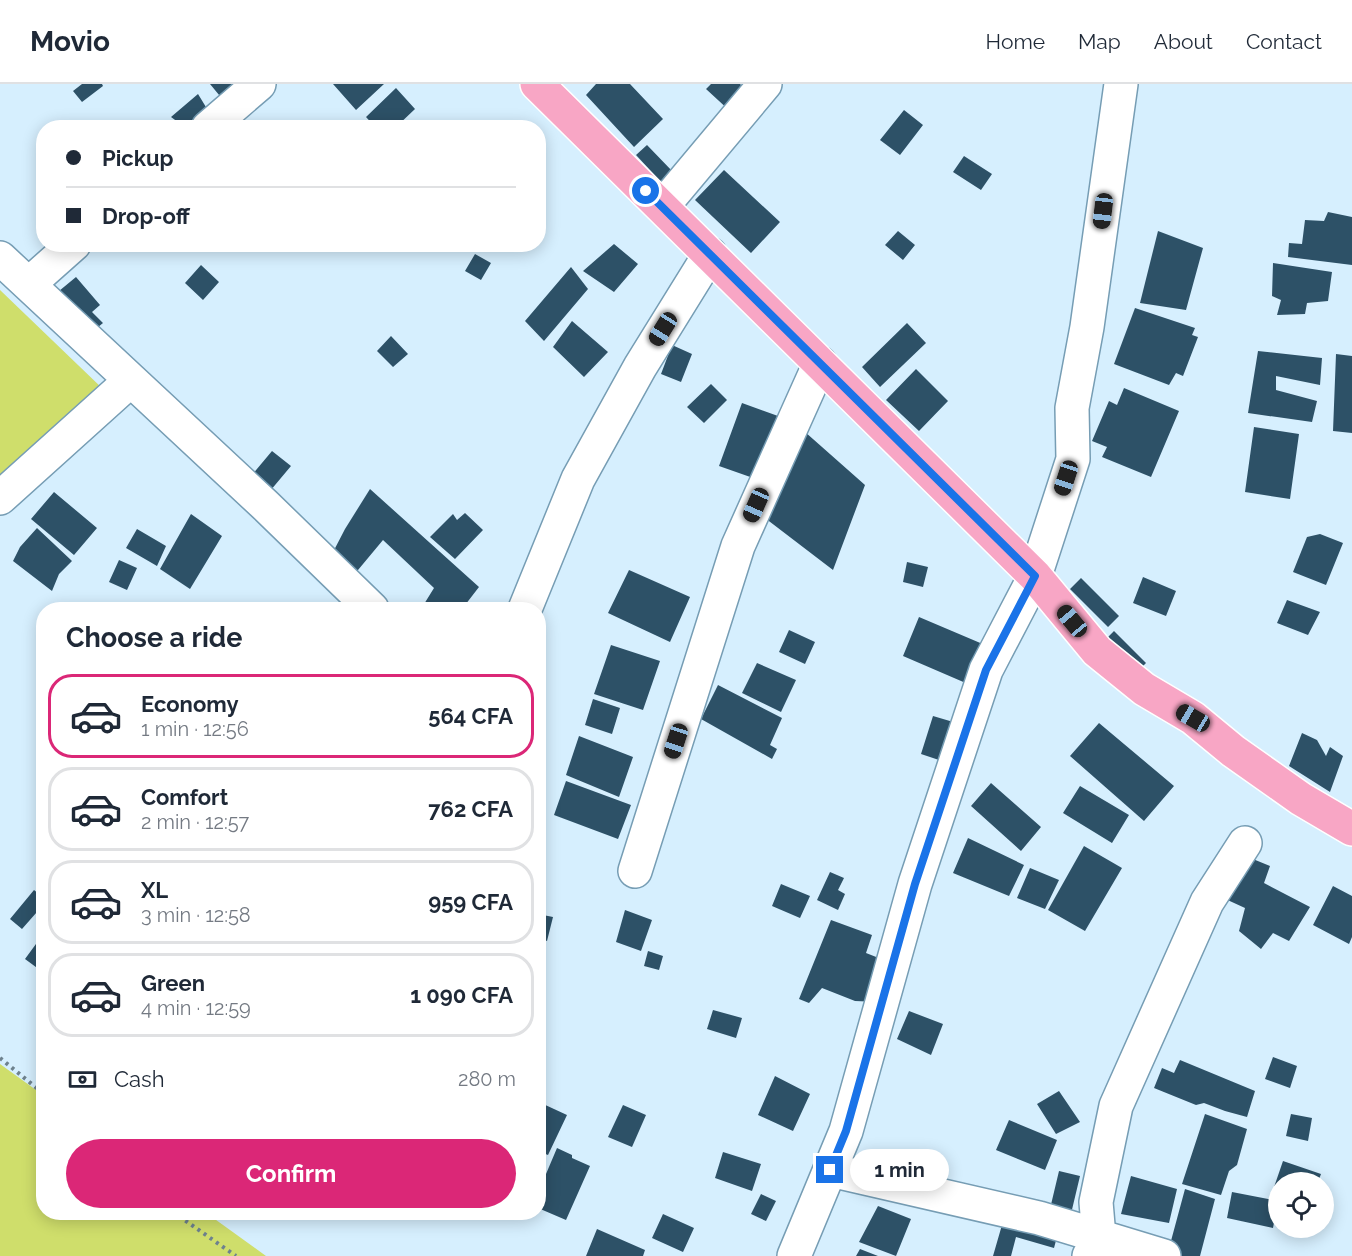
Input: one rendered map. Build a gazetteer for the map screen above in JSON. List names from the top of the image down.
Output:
{
  "page": {
    "header": "Movio",
    "nav": [
      "Home",
      "Map",
      "About",
      "Contact"
    ],
    "banner": ["Pickup", "Drop-off"],
    "heading": "Choose a ride",
    "list": [
      {
        "name": "Economy",
        "note": "1 min · 12:56",
        "value": "564 CFA"
      },
      {
        "name": "Comfort",
        "note": "2 min · 12:57",
        "value": "762 CFA"
      },
      {
        "name": "XL",
        "note": "3 min · 12:58",
        "value": "959 CFA"
      },
      {
        "name": "Green",
        "note": "4 min · 12:59",
        "value": "1 090 CFA"
      }
    ],
    "pay": ["Cash", "280 m"],
    "buttons": "Confirm",
    "bubble": "1 min"
  }
}
